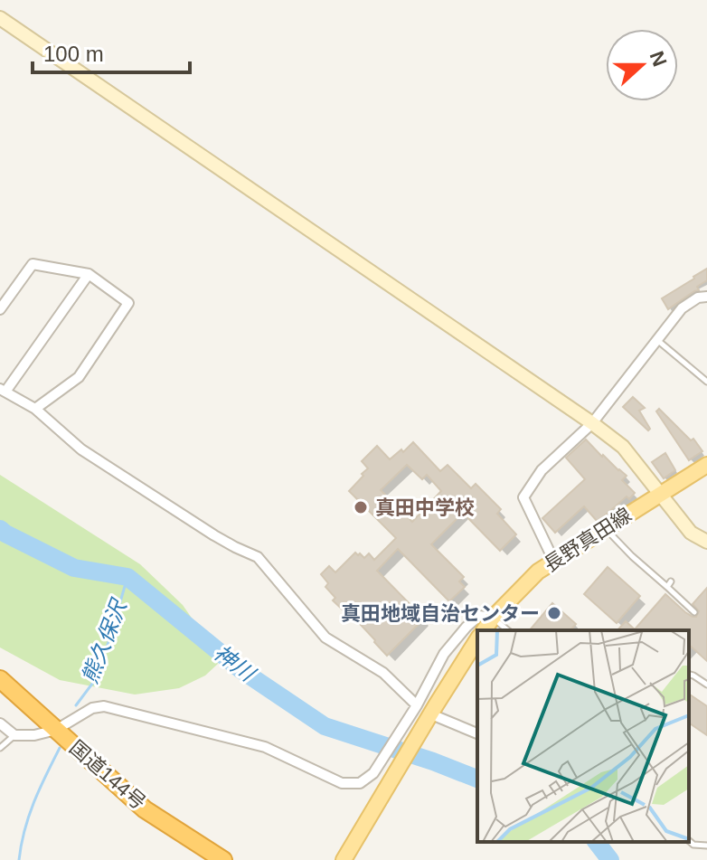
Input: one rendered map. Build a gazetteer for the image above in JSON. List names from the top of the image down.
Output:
{
  "streets": {
    "highway": ["国道144号"],
    "main road": ["長野真田線"]
  },
  "water": ["熊久保沢", "神川"],
  "places": ["真田中学校", "真田地域自治センター"],
  "scale_bar": "100 m",
  "north": "right"
}
